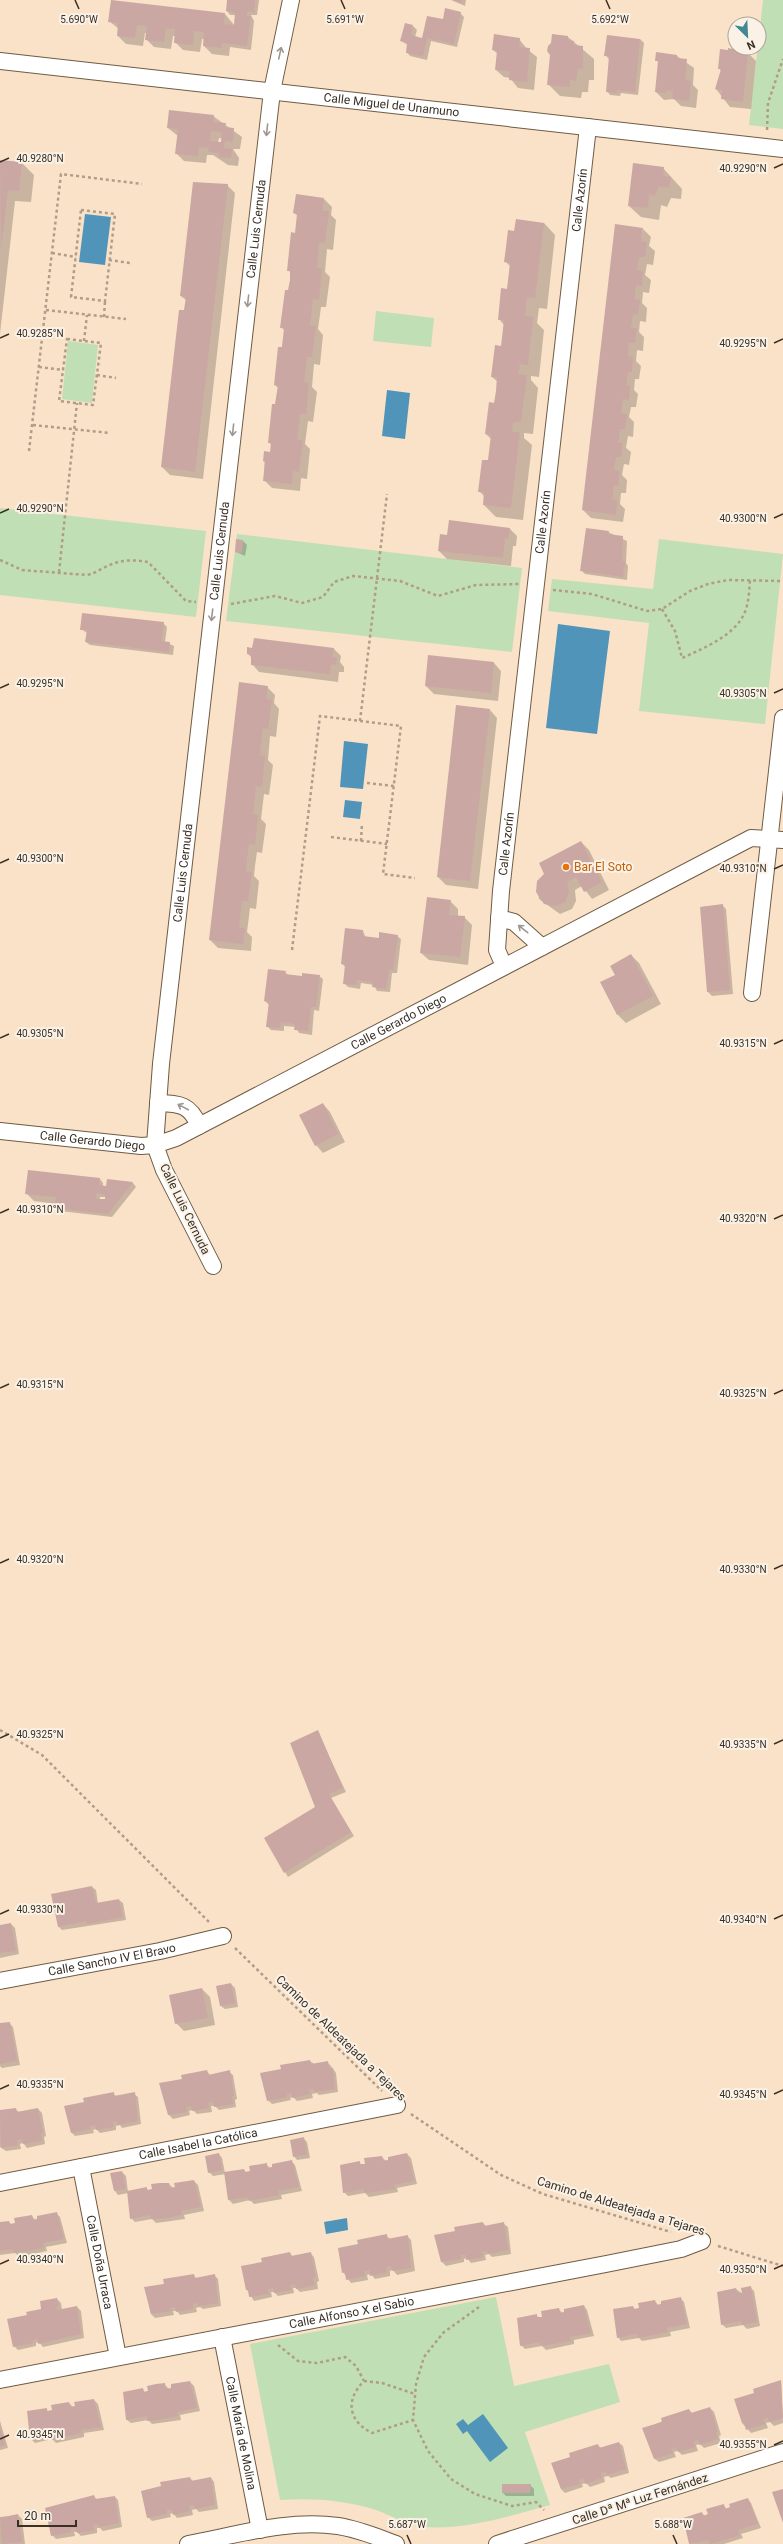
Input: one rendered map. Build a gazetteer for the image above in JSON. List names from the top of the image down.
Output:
{
  "streets": {
    "street": [
      "Calle Miguel de Unamuno",
      "Calle Azorín",
      "Calle Luis Cernuda",
      "Calle Gerardo Diego",
      "Calle Sancho IV El Bravo",
      "Calle Isabel la Católica",
      "Calle Doña Urraca",
      "Calle Alfonso X el Sabio",
      "Calle María de Molina",
      "Calle Dª Mª Luz Fernández"
    ],
    "path": ["Camino de Aldeatejada a Tejares"]
  },
  "crossings": [
    ["Calle Miguel de Unamuno", "Calle Azorín"],
    ["Calle Miguel de Unamuno", "Calle Luis Cernuda"],
    ["Calle Azorín", "Calle Gerardo Diego"],
    ["Calle Luis Cernuda", "Calle Gerardo Diego"],
    ["Calle Sancho IV El Bravo", "Camino de Aldeatejada a Tejares"],
    ["Camino de Aldeatejada a Tejares", "Calle Isabel la Católica"],
    ["Camino de Aldeatejada a Tejares", "Calle Alfonso X el Sabio"],
    ["Calle Isabel la Católica", "Calle Doña Urraca"],
    ["Calle Doña Urraca", "Calle Alfonso X el Sabio"],
    ["Calle Alfonso X el Sabio", "Calle María de Molina"]
  ],
  "one_way": ["Calle Luis Cernuda"],
  "places": ["Bar El Soto"],
  "scale_bar": "20 m",
  "north": "bottom right",
  "coordinates": [
    "5.690°W",
    "5.691°W",
    "5.692°W",
    "40.9280°N",
    "40.9290°N",
    "40.9285°N",
    "40.9295°N",
    "40.9300°N",
    "40.9305°N",
    "40.9310°N",
    "40.9315°N",
    "40.9320°N",
    "40.9325°N",
    "40.9330°N",
    "40.9335°N",
    "40.9340°N",
    "40.9345°N",
    "40.9350°N",
    "40.9355°N",
    "5.687°W",
    "5.688°W"
  ]
}
